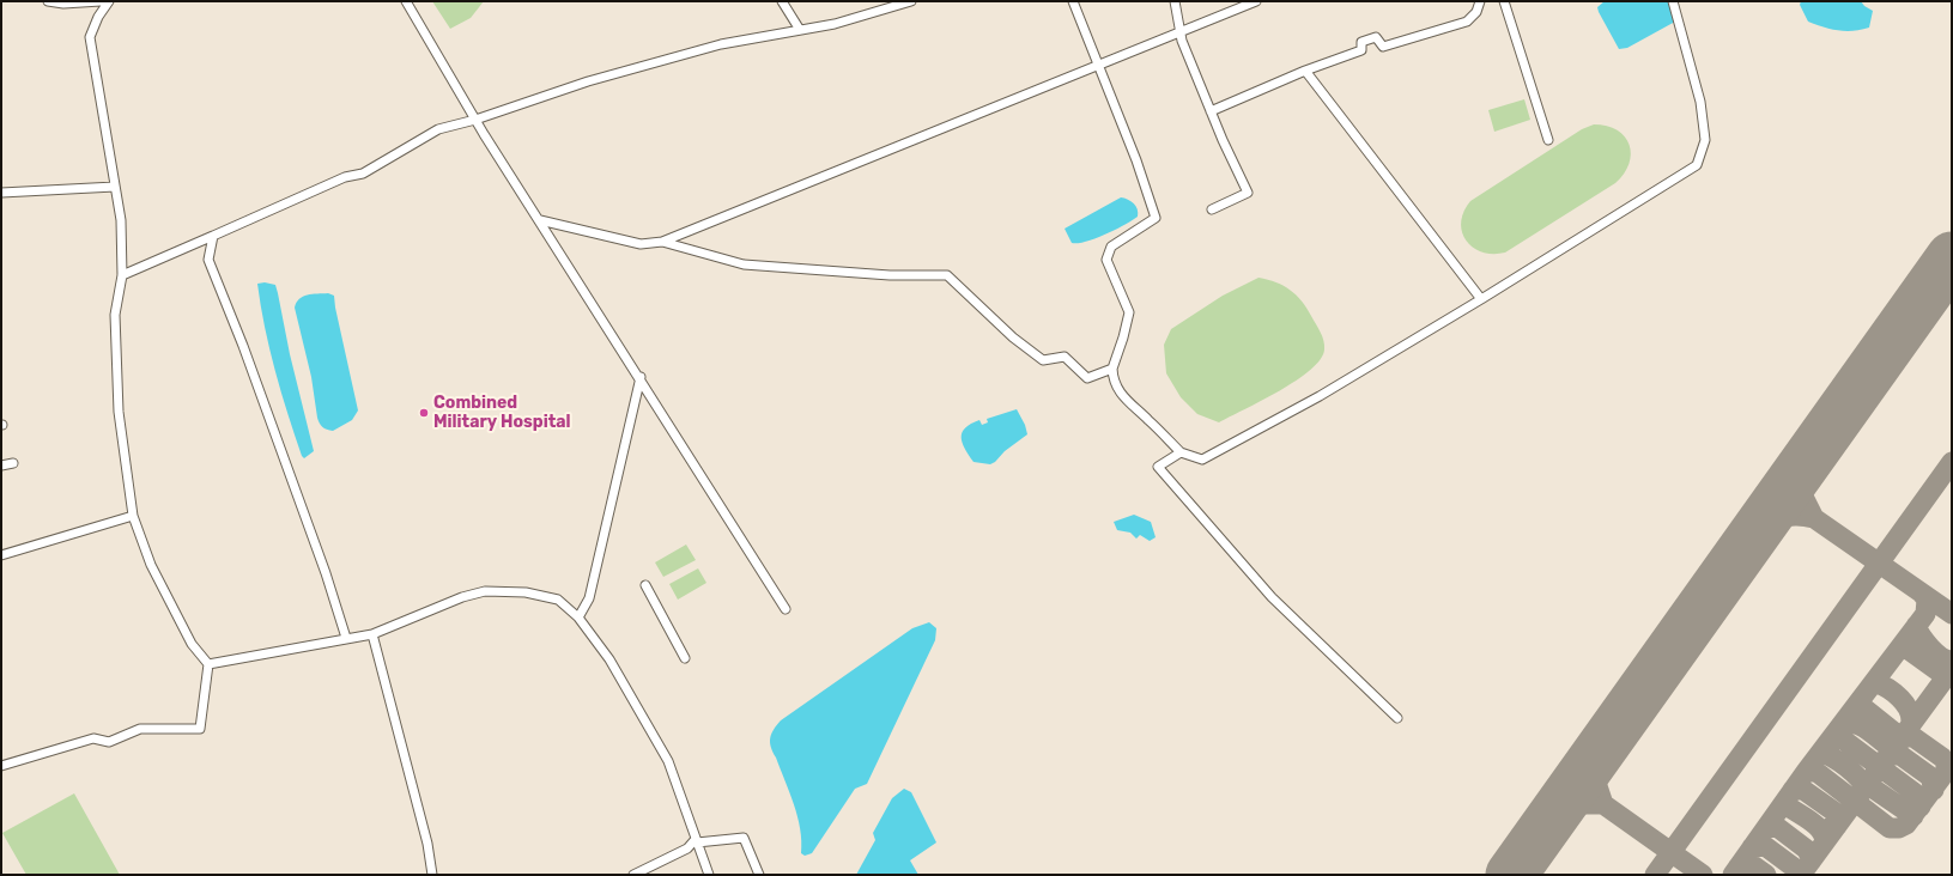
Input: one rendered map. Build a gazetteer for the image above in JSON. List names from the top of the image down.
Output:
{
  "places": ["Combined Military Hospital"]
}
